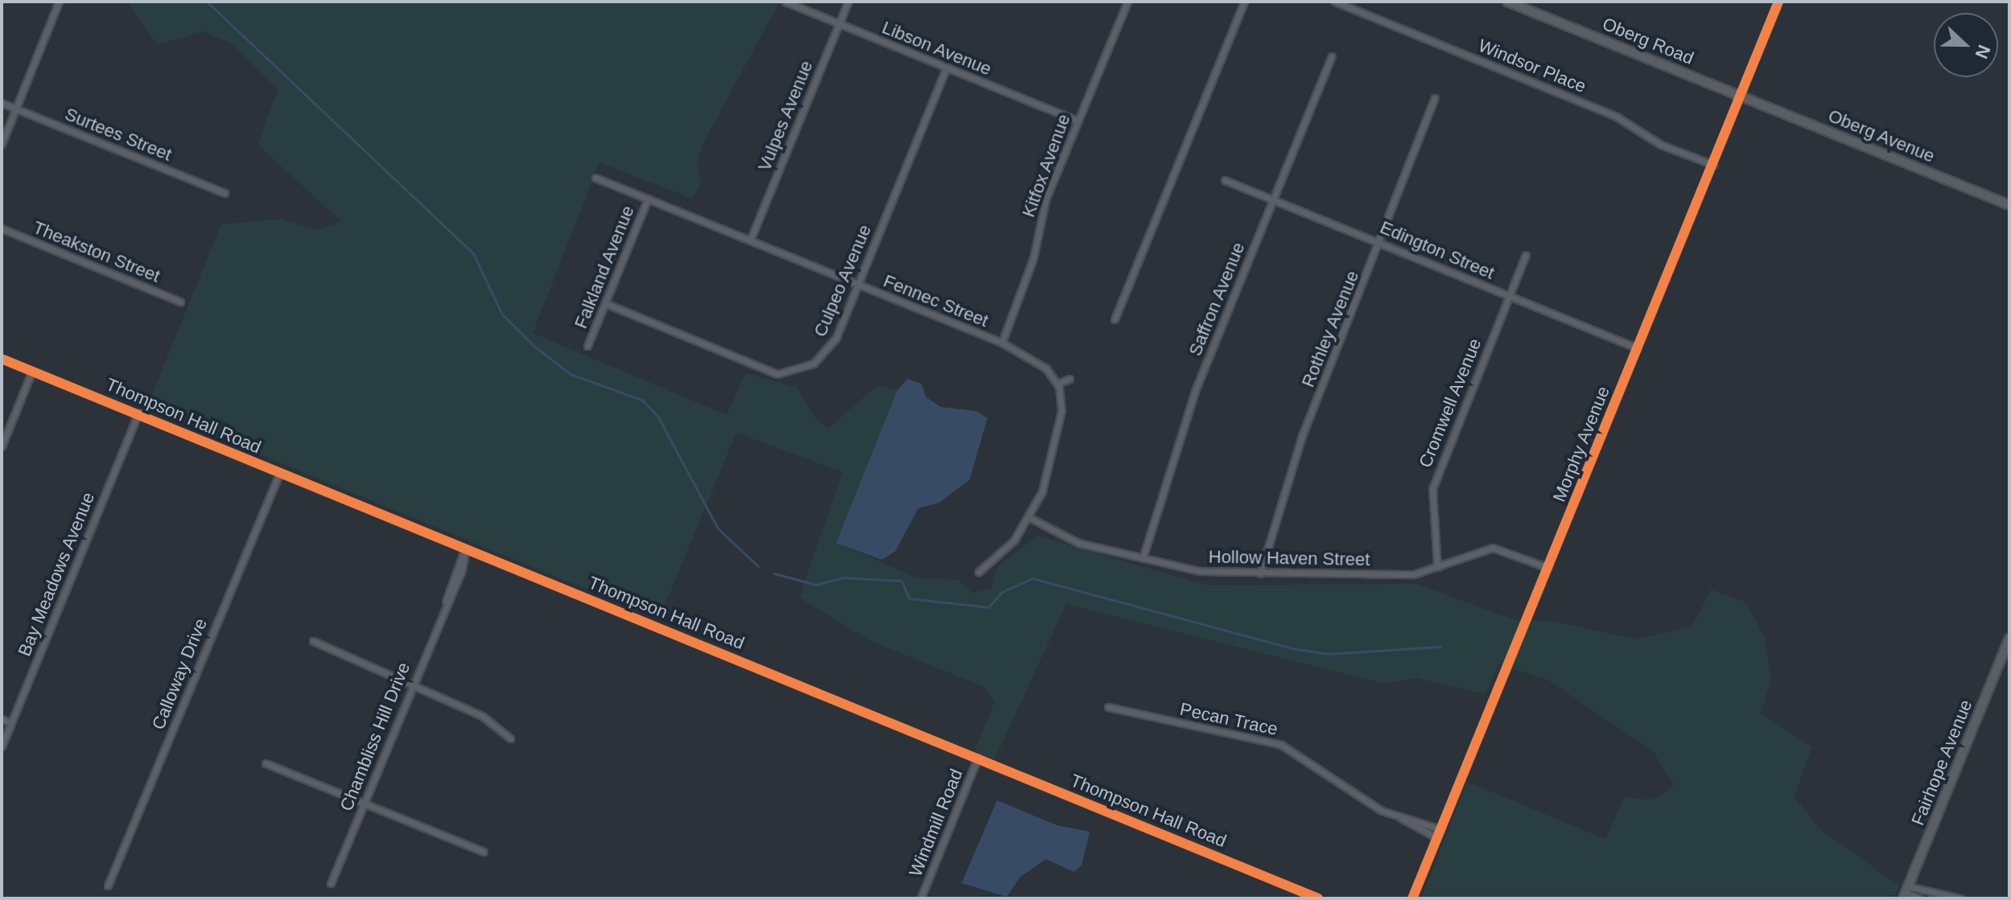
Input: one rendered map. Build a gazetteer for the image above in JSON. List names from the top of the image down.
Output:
{
  "streets": {
    "street": [
      "Oberg Road",
      "Libson Avenue",
      "Windsor Place",
      "Vulpes Avenue",
      "Surtees Street",
      "Oberg Avenue",
      "Kitfox Avenue",
      "Edington Street",
      "Theakston Street",
      "Falkland Avenue",
      "Culpeo Avenue",
      "Saffron Avenue",
      "Fennec Street",
      "Rothley Avenue",
      "Cromwell Avenue",
      "Thompson Hall Road",
      "Morphy Avenue",
      "Hollow Haven Street",
      "Bay Meadows Avenue",
      "Calloway Drive",
      "Pecan Trace",
      "Chambliss Hill Drive",
      "Fairhope Avenue",
      "Windmill Road"
    ]
  },
  "crossings": [
    ["Oberg Road", "Oberg Avenue"],
    ["Oberg Road", "Morphy Avenue"],
    ["Libson Avenue", "Vulpes Avenue"],
    ["Libson Avenue", "Kitfox Avenue"],
    ["Libson Avenue", "Culpeo Avenue"],
    ["Windsor Place", "Morphy Avenue"],
    ["Vulpes Avenue", "Fennec Street"],
    ["Oberg Avenue", "Morphy Avenue"],
    ["Kitfox Avenue", "Fennec Street"],
    ["Edington Street", "Saffron Avenue"],
    ["Edington Street", "Rothley Avenue"],
    ["Edington Street", "Cromwell Avenue"],
    ["Edington Street", "Morphy Avenue"],
    ["Falkland Avenue", "Culpeo Avenue"],
    ["Falkland Avenue", "Fennec Street"],
    ["Culpeo Avenue", "Fennec Street"],
    ["Saffron Avenue", "Hollow Haven Street"],
    ["Rothley Avenue", "Hollow Haven Street"],
    ["Cromwell Avenue", "Hollow Haven Street"],
    ["Thompson Hall Road", "Bay Meadows Avenue"],
    ["Thompson Hall Road", "Calloway Drive"],
    ["Thompson Hall Road", "Chambliss Hill Drive"],
    ["Thompson Hall Road", "Windmill Road"],
    ["Morphy Avenue", "Hollow Haven Street"],
    ["Morphy Avenue", "Pecan Trace"]
  ],
  "north": "right"
}
